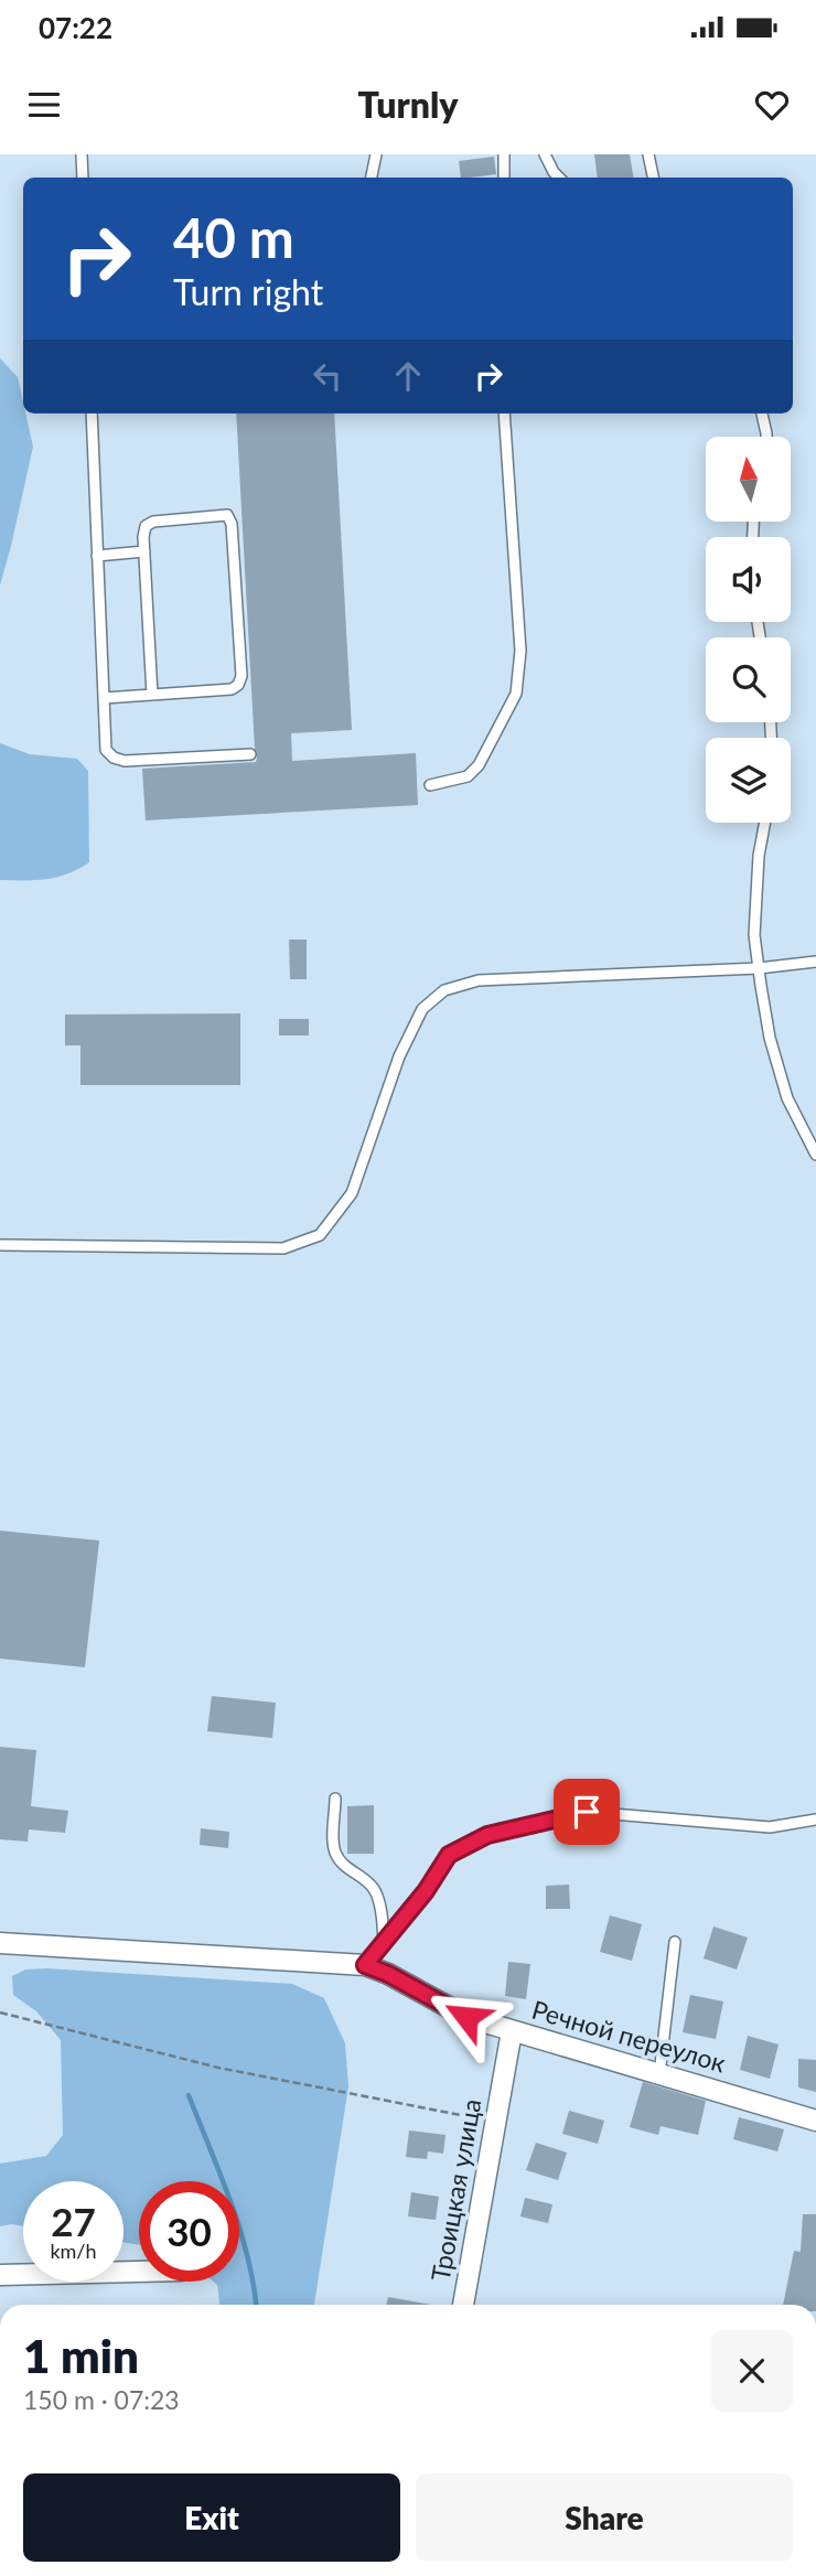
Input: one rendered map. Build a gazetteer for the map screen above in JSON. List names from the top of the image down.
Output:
{
  "streets": {
    "street": ["Речной переулок", "Троицкая улица"]
  },
  "crossings": [
    ["Речной переулок", "Троицкая улица"]
  ],
  "north": "top",
  "page": {
    "status": "07:22",
    "header": "Turnly",
    "turn": ["40 m", "Turn right"],
    "speed": "27 km/h",
    "limit": "30",
    "heading": ["1 min", "150 m · 07:23"],
    "buttons": ["Exit", "Share"]
  }
}
